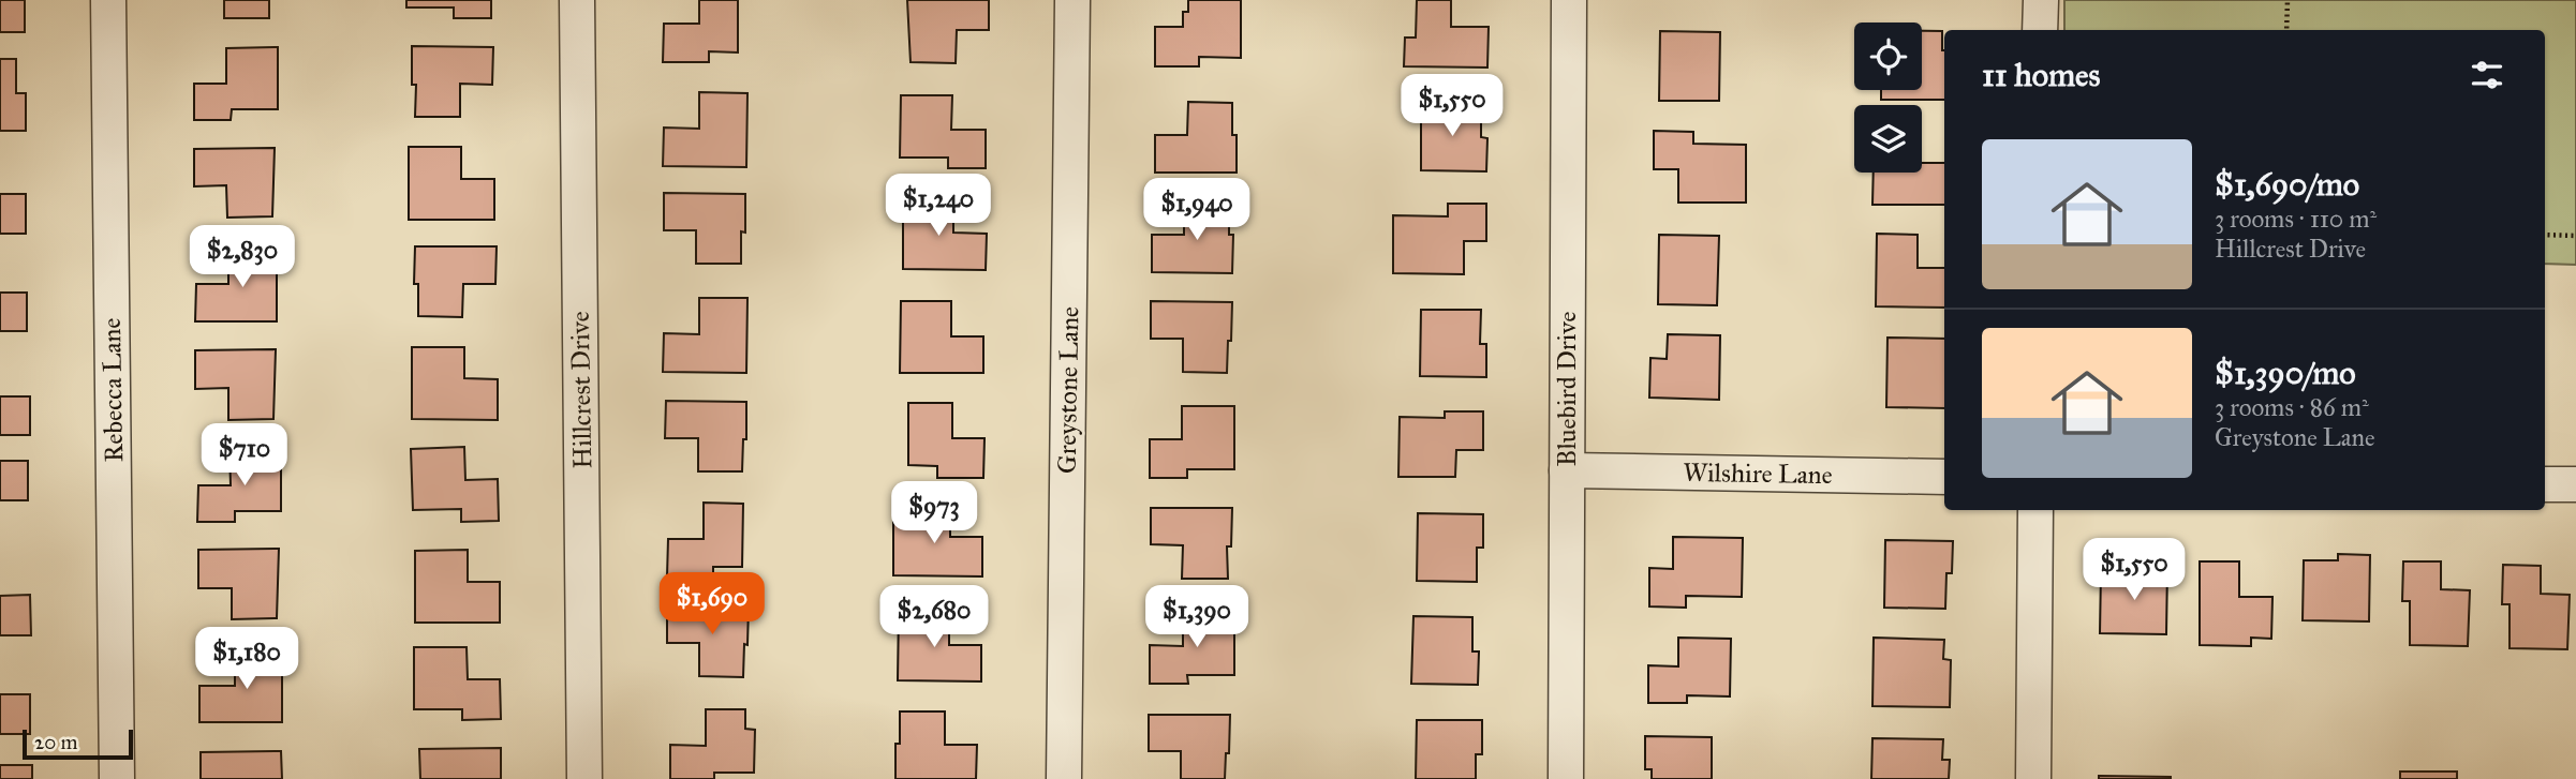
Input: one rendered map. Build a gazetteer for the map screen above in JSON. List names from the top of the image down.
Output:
{
  "streets": {
    "street": [
      "Bluebird Drive",
      "Rebecca Lane",
      "Hillcrest Drive",
      "Greystone Lane",
      "Wilshire Lane"
    ]
  },
  "crossings": [
    ["Bluebird Drive", "Wilshire Lane"]
  ],
  "scale_bar": "20 m",
  "page": {
    "heading": "11 homes",
    "price": [
      "$1,550",
      "$1,240",
      "$1,940",
      "$2,830",
      "$710",
      "$973",
      "$1,550",
      "$1,690",
      "$2,680",
      "$1,390",
      "$1,180"
    ],
    "list": [
      {
        "name": "$1,690/mo",
        "note": "3 rooms · 110 m² · Hillcrest Drive"
      },
      {
        "name": "$1,390/mo",
        "note": "3 rooms · 86 m² · Greystone Lane"
      }
    ],
    "scale": "20 m"
  }
}
